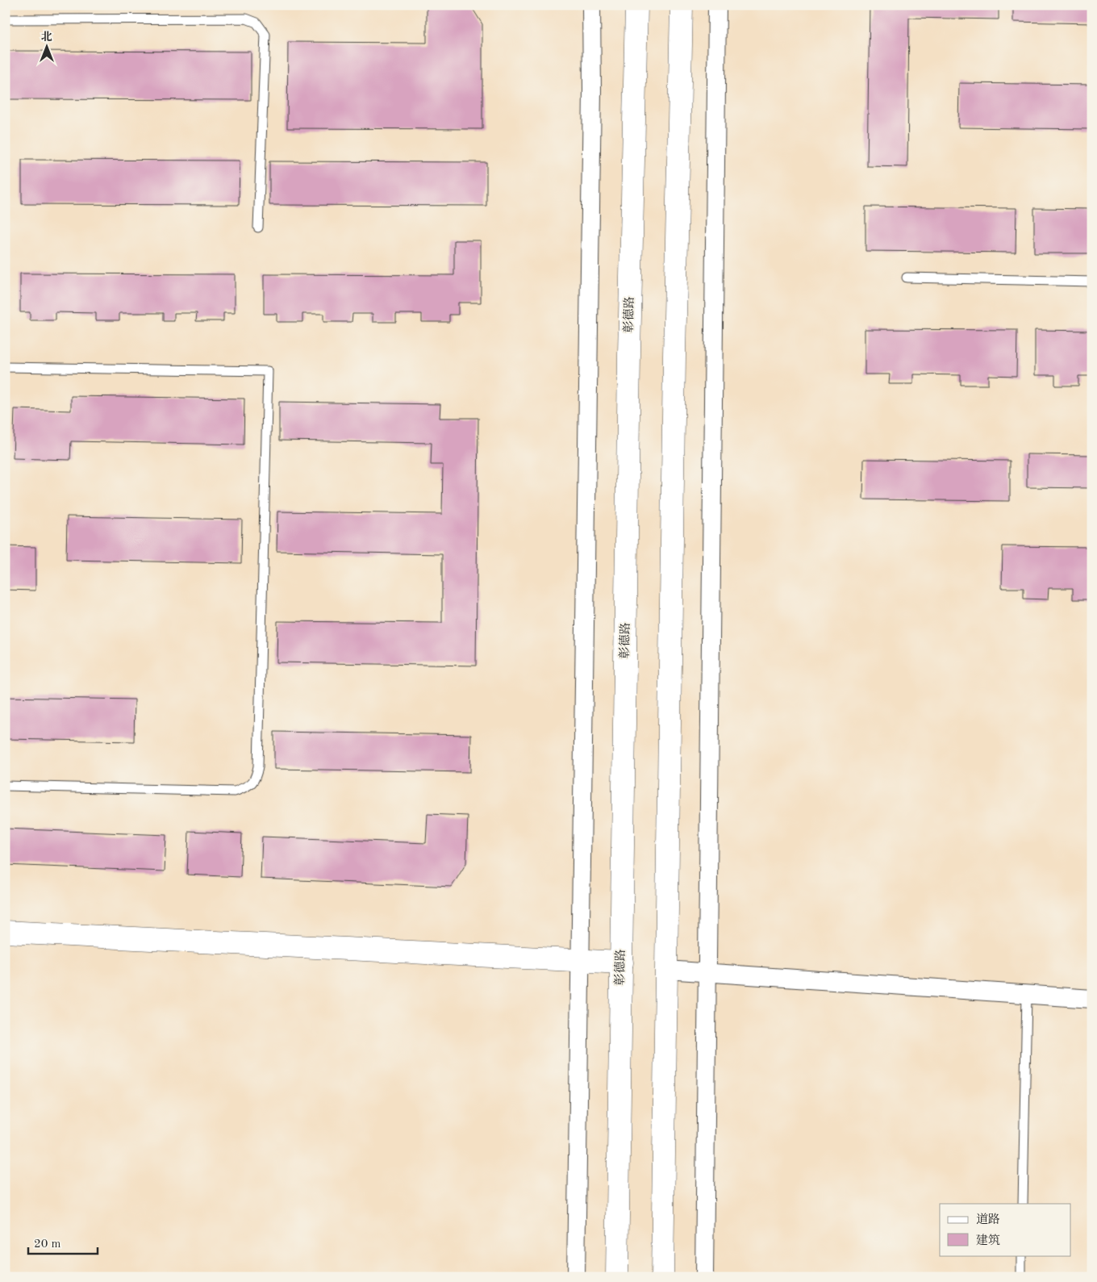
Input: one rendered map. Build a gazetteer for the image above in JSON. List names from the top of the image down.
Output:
{
  "streets": {
    "main road": ["彰德路"]
  },
  "legend": ["道路", "建筑"],
  "scale_bar": "20 m",
  "north": "top"
}
